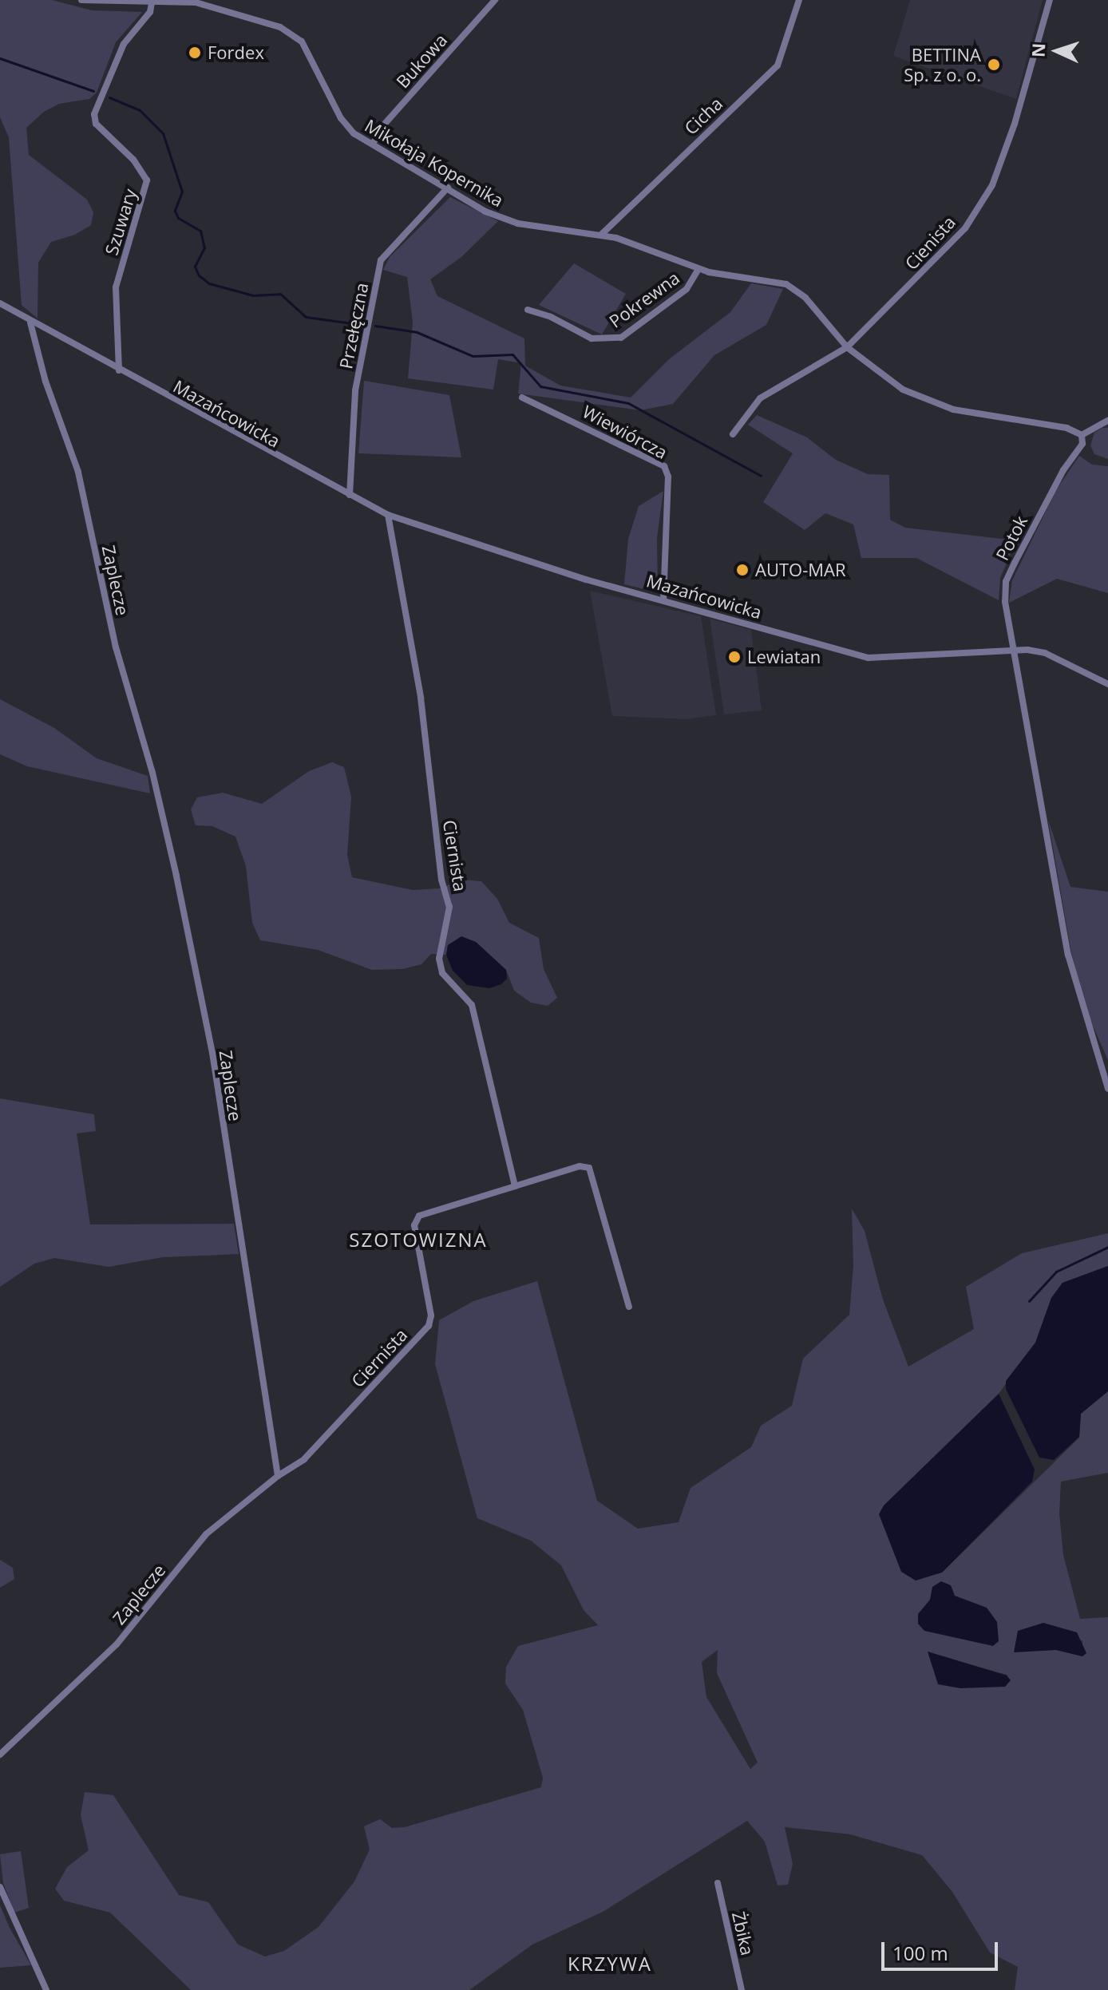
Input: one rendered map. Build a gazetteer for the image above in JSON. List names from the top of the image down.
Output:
{
  "streets": {
    "street": [
      "Bukowa",
      "Cicha",
      "Mikołaja Kopernika",
      "Szuwary",
      "Cienista",
      "Pokrewna",
      "Przełęczna",
      "Mazańcowicka",
      "Wiewiórcza",
      "Potok",
      "Zaplecze",
      "Ciernista",
      "Żbika"
    ]
  },
  "crossings": [
    ["Bukowa", "Mikołaja Kopernika"],
    ["Cicha", "Mikołaja Kopernika"],
    ["Mikołaja Kopernika", "Szuwary"],
    ["Mikołaja Kopernika", "Cienista"],
    ["Mikołaja Kopernika", "Pokrewna"],
    ["Mikołaja Kopernika", "Przełęczna"],
    ["Mikołaja Kopernika", "Potok"],
    ["Szuwary", "Mazańcowicka"],
    ["Przełęczna", "Mazańcowicka"],
    ["Mazańcowicka", "Wiewiórcza"],
    ["Mazańcowicka", "Potok"],
    ["Mazańcowicka", "Zaplecze"],
    ["Mazańcowicka", "Ciernista"],
    ["Zaplecze", "Ciernista"]
  ],
  "districts": ["SZOTOWIZNA", "KRZYWA"],
  "places": [
    "Fordex",
    "BETTINA Sp. z o. o.",
    "AUTO-MAR",
    "Lewiatan"
  ],
  "scale_bar": "100 m",
  "north": "left"
}
